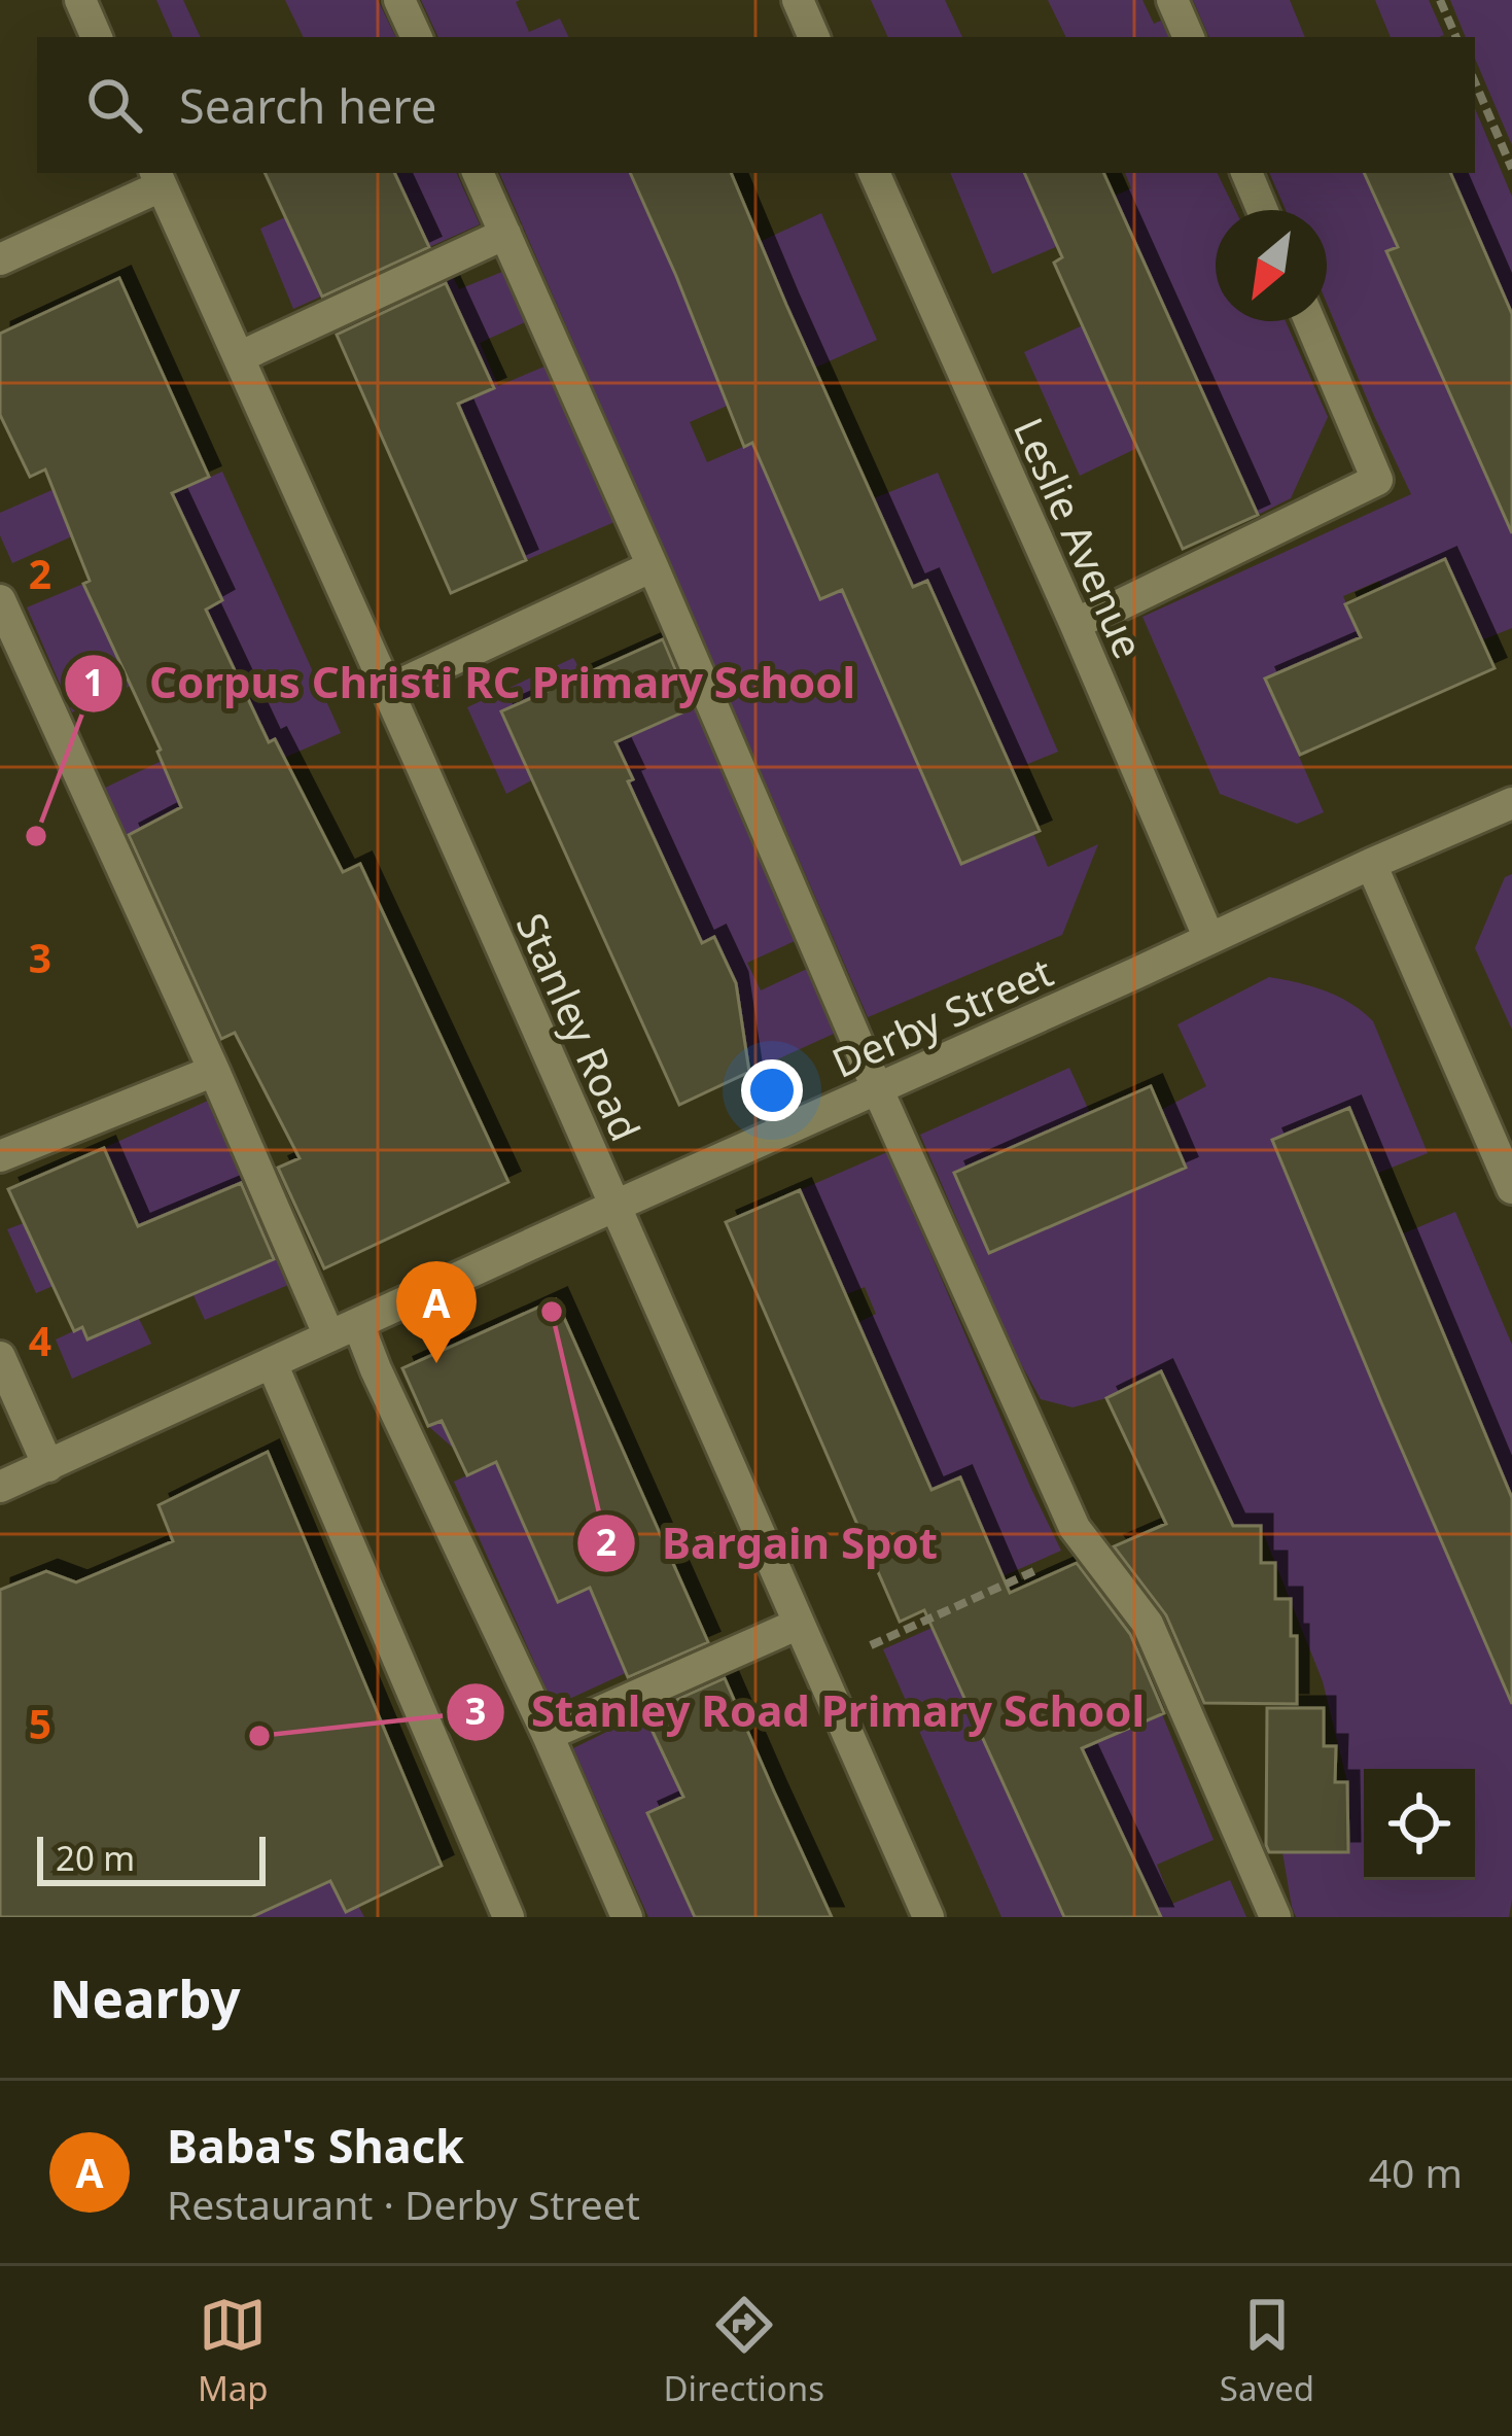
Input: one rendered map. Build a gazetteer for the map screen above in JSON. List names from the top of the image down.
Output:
{
  "streets": {
    "street": ["Leslie Avenue", "Derby Street", "Stanley Road"]
  },
  "crossings": [
    ["Leslie Avenue", "Derby Street"],
    ["Derby Street", "Stanley Road"]
  ],
  "places": ["Corpus Christi RC Primary School", "Bargain Spot", "Stanley Road Primary School"],
  "scale_bar": "20 m",
  "north": "bottom left",
  "page": {
    "search": "Search here",
    "pins": "A",
    "scale": "20 m",
    "heading": "Nearby",
    "list": [
      {
        "mark": "A",
        "name": "Baba's Shack",
        "note": "Restaurant · Derby Street",
        "value": "40 m"
      }
    ],
    "nav": ["Map", "Directions", "Saved"]
  },
  "grid": {
    "rows": [
      "2",
      "3",
      "4",
      "5"
    ]
  }
}
